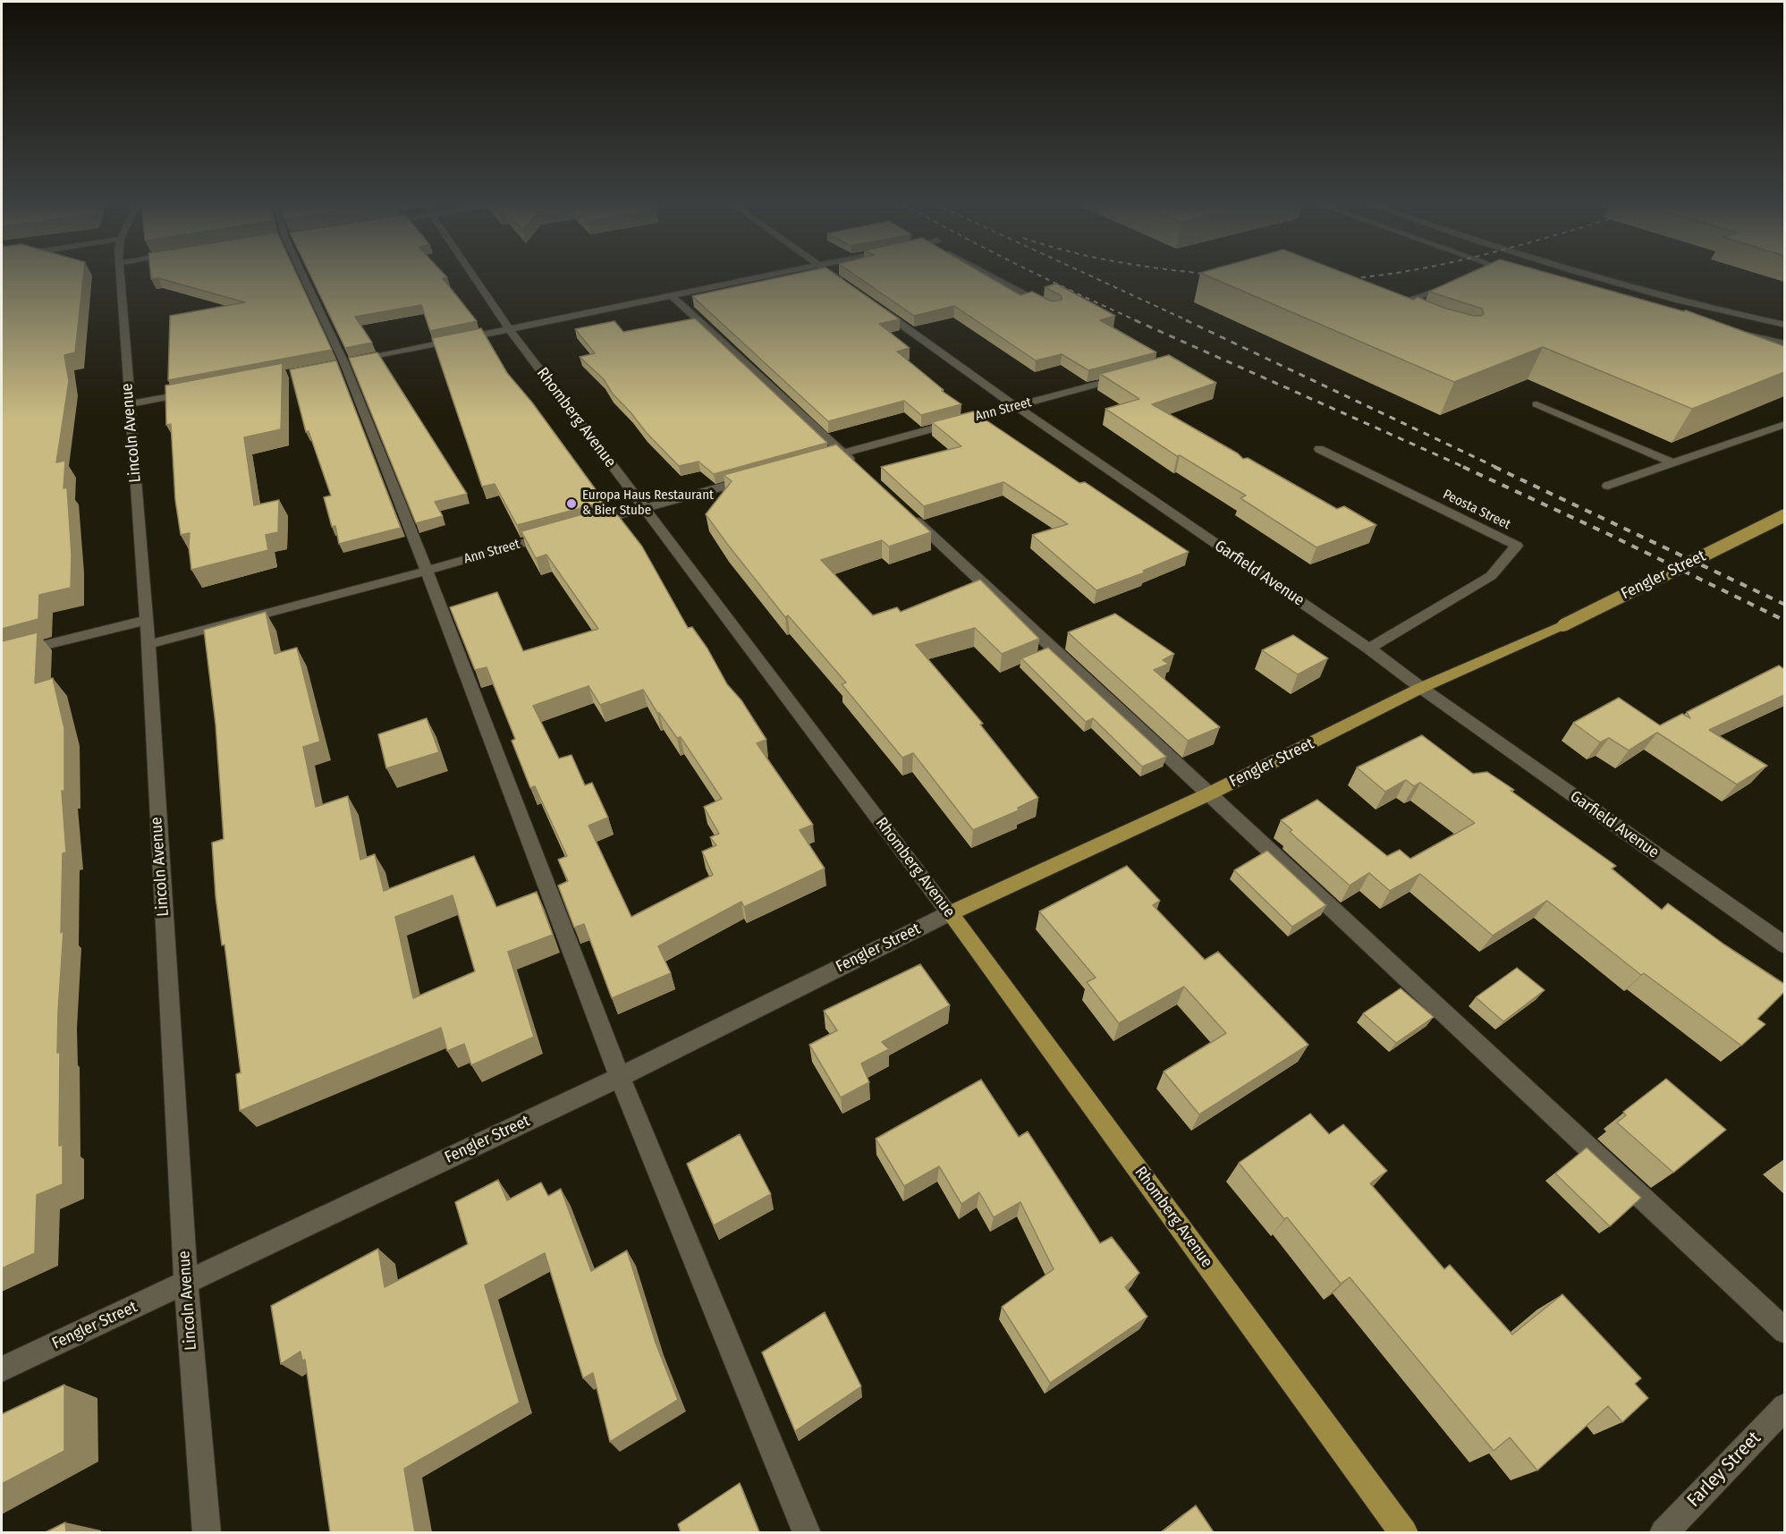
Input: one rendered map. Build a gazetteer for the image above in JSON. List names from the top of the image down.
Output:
{
  "streets": {
    "main road": ["Rhomberg Avenue", "Fengler Street"],
    "street": [
      "Ann Street",
      "Lincoln Avenue",
      "Peosta Street",
      "Garfield Avenue",
      "Farley Street"
    ]
  },
  "crossings": [
    ["Ann Street", "Lincoln Avenue"],
    ["Ann Street", "Garfield Avenue"],
    ["Rhomberg Avenue", "Fengler Street"],
    ["Lincoln Avenue", "Fengler Street"],
    ["Peosta Street", "Garfield Avenue"],
    ["Garfield Avenue", "Fengler Street"]
  ],
  "places": ["Europa Haus Restaurant & Bier Stube"]
}
